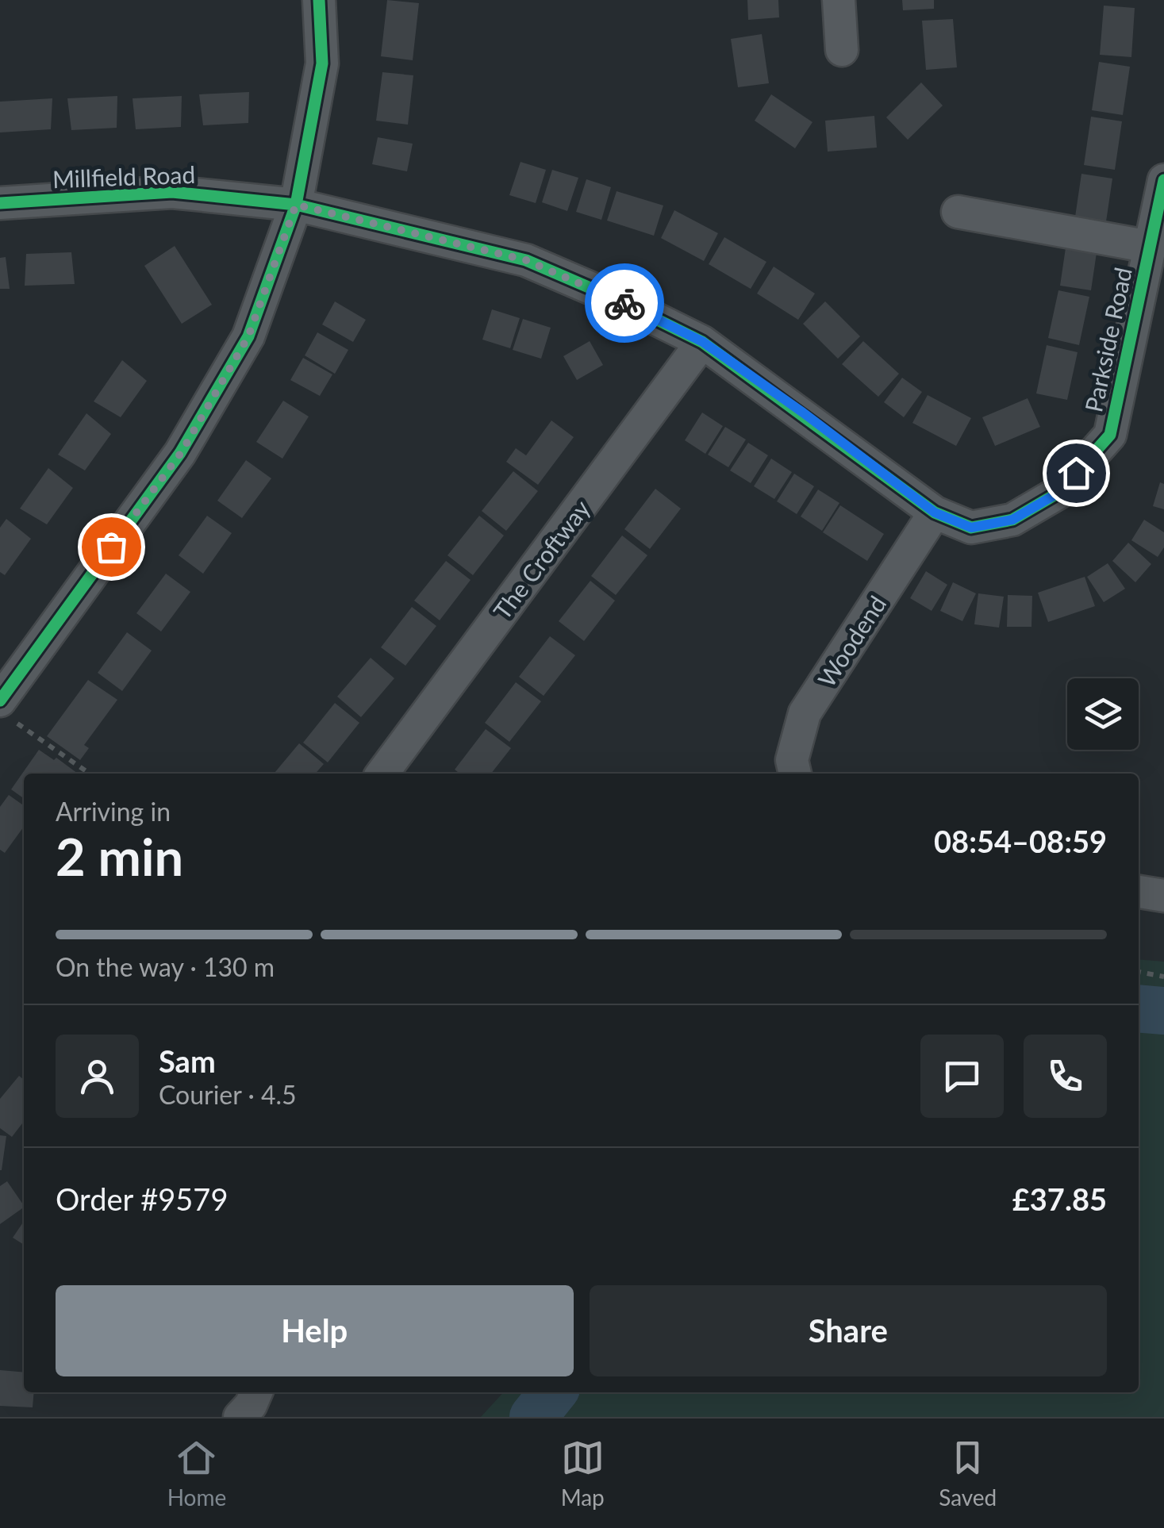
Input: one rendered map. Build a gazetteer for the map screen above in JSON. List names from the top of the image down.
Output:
{
  "streets": {
    "street": [
      "Millfield Road",
      "Parkside Road",
      "The Croftway",
      "Woodend"
    ]
  },
  "crossings": [
    ["Millfield Road", "Parkside Road"],
    ["Parkside Road", "The Croftway"],
    ["Parkside Road", "Woodend"]
  ],
  "page": {
    "heading": ["2 min", "Arriving in", "08:54–08:59"],
    "panel": [
      "Sam",
      "Courier · 4.5",
      "Order #9579",
      "£37.85"
    ],
    "bar": "On the way · 130 m",
    "buttons": ["Help", "Share"],
    "tabs": ["Home", "Map", "Saved"]
  }
}
